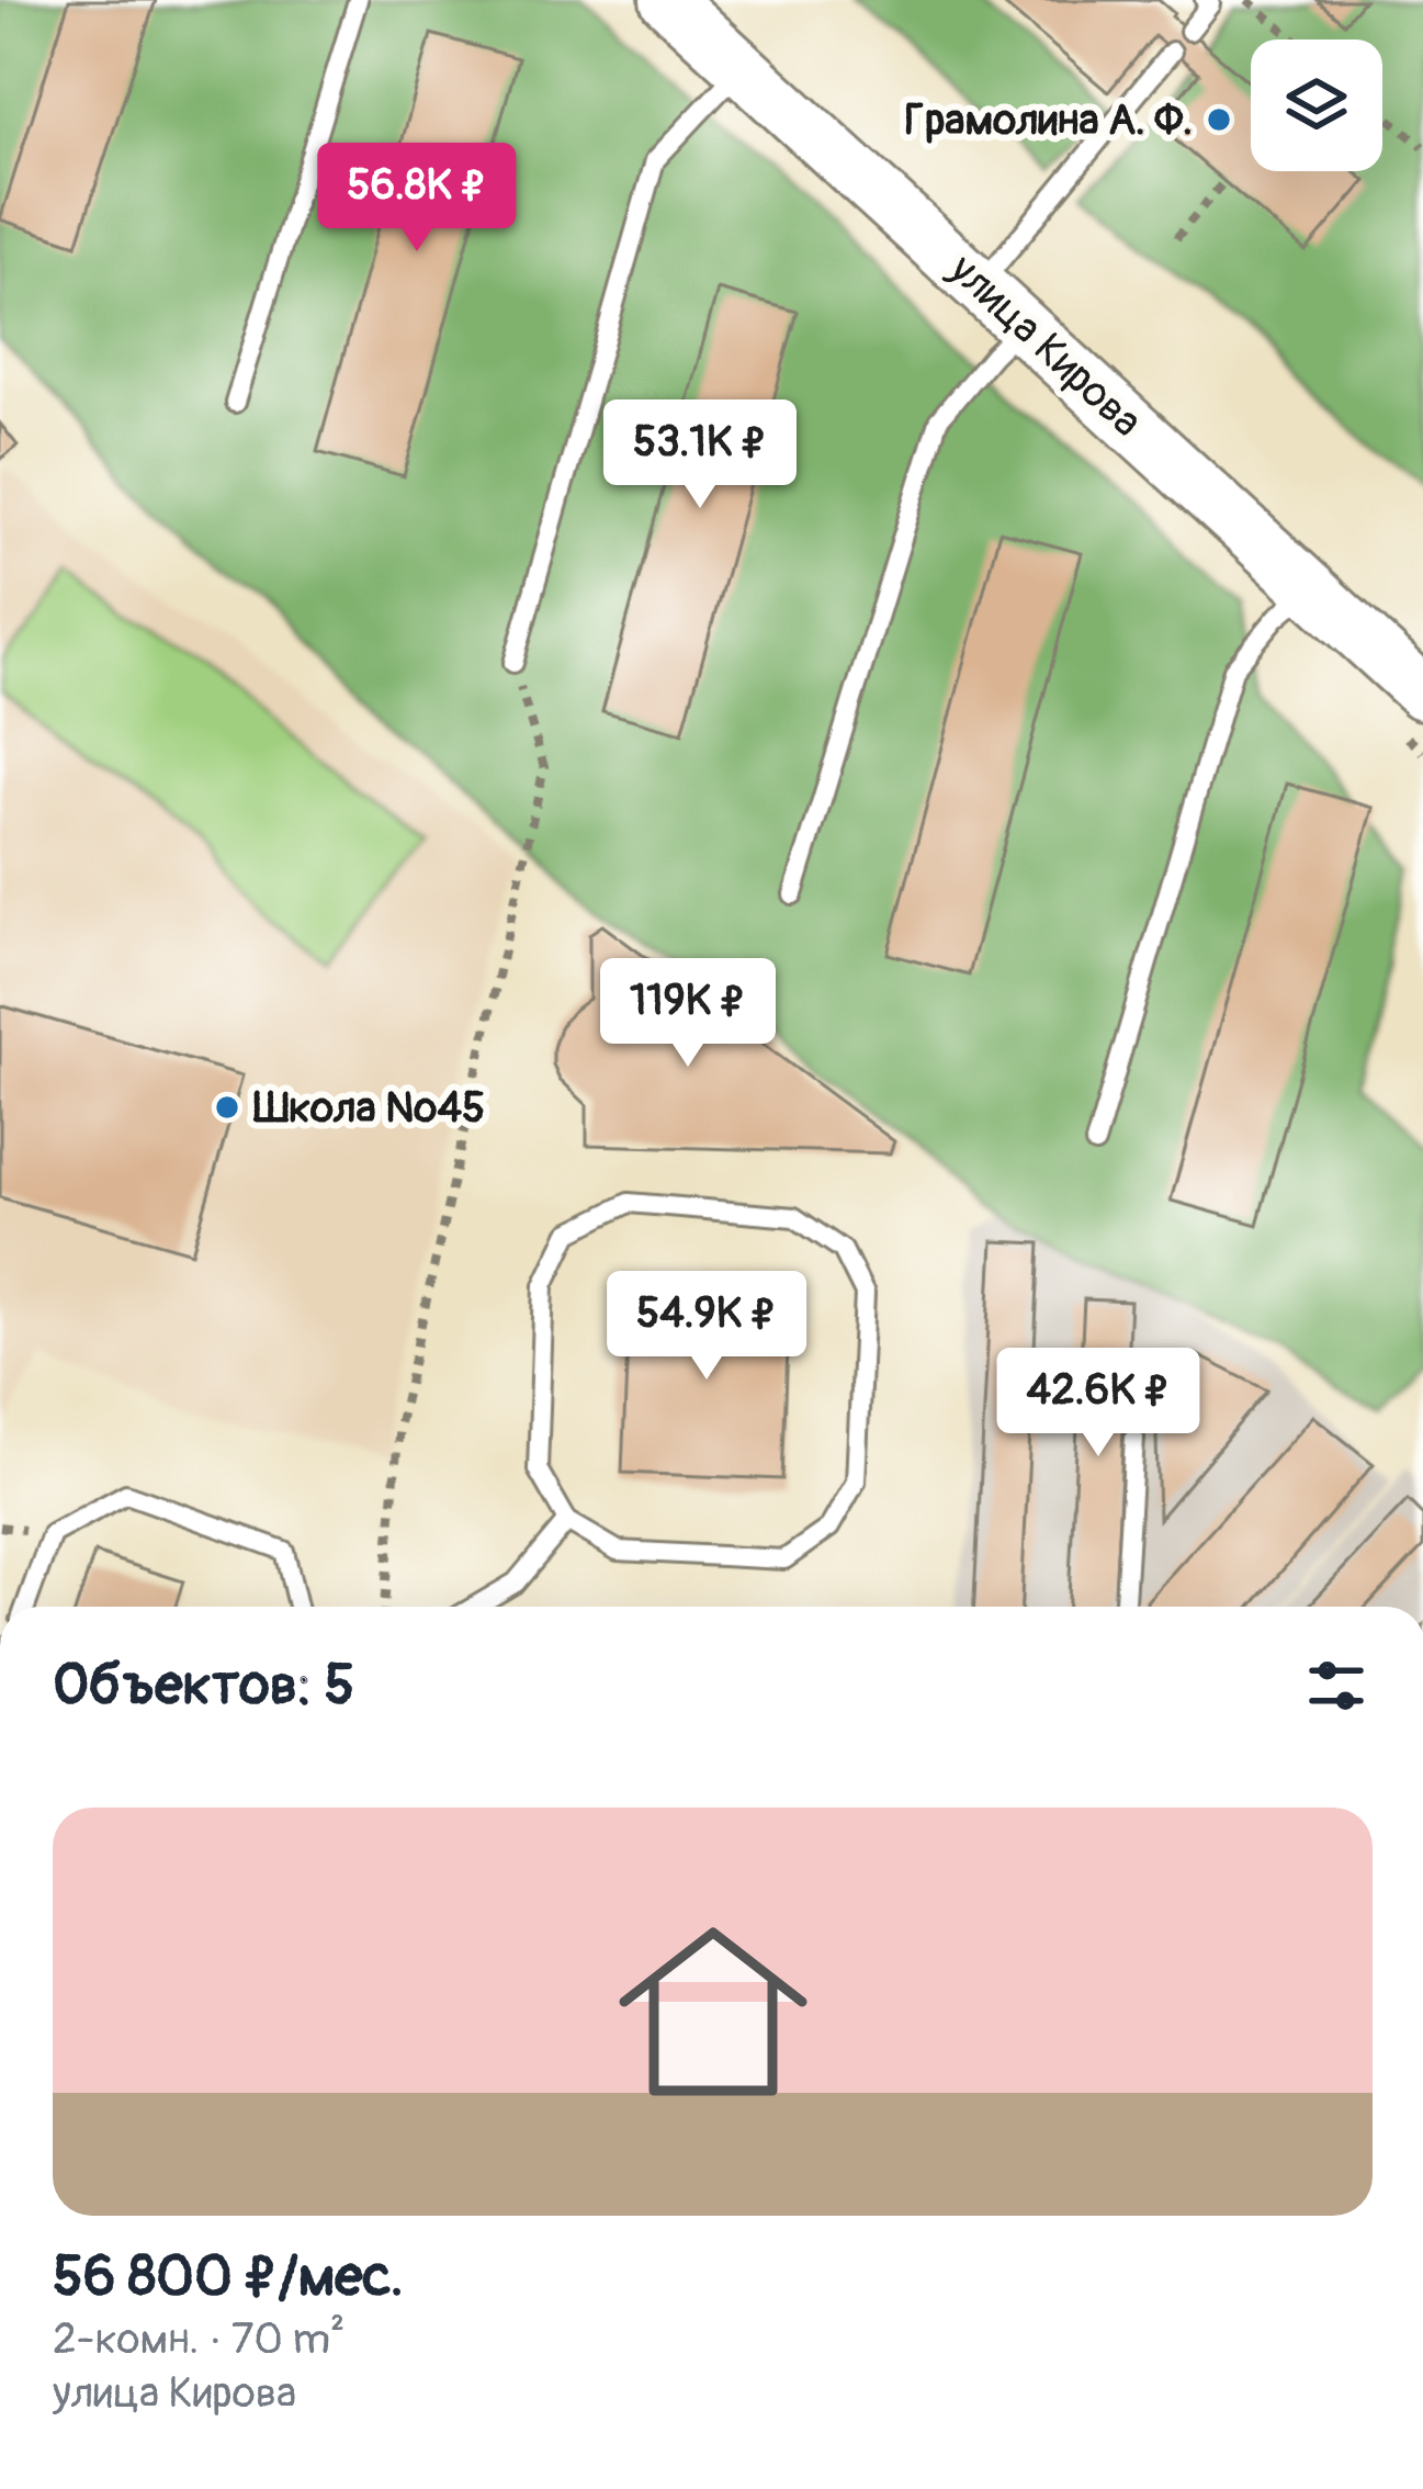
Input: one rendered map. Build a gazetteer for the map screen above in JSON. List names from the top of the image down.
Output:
{
  "streets": {
    "main road": ["улица Кирова"]
  },
  "places": ["Грамолина А. Ф.", "Школа №45"],
  "page": {
    "price": [
      "56.8K ₽",
      "53.1K ₽",
      "119K ₽",
      "54.9K ₽",
      "42.6K ₽"
    ],
    "heading": "Объектов: 5",
    "list": [
      {
        "name": "56 800 ₽/мес.",
        "note": "2-комн. · 70 m² · улица Кирова"
      }
    ]
  }
}
